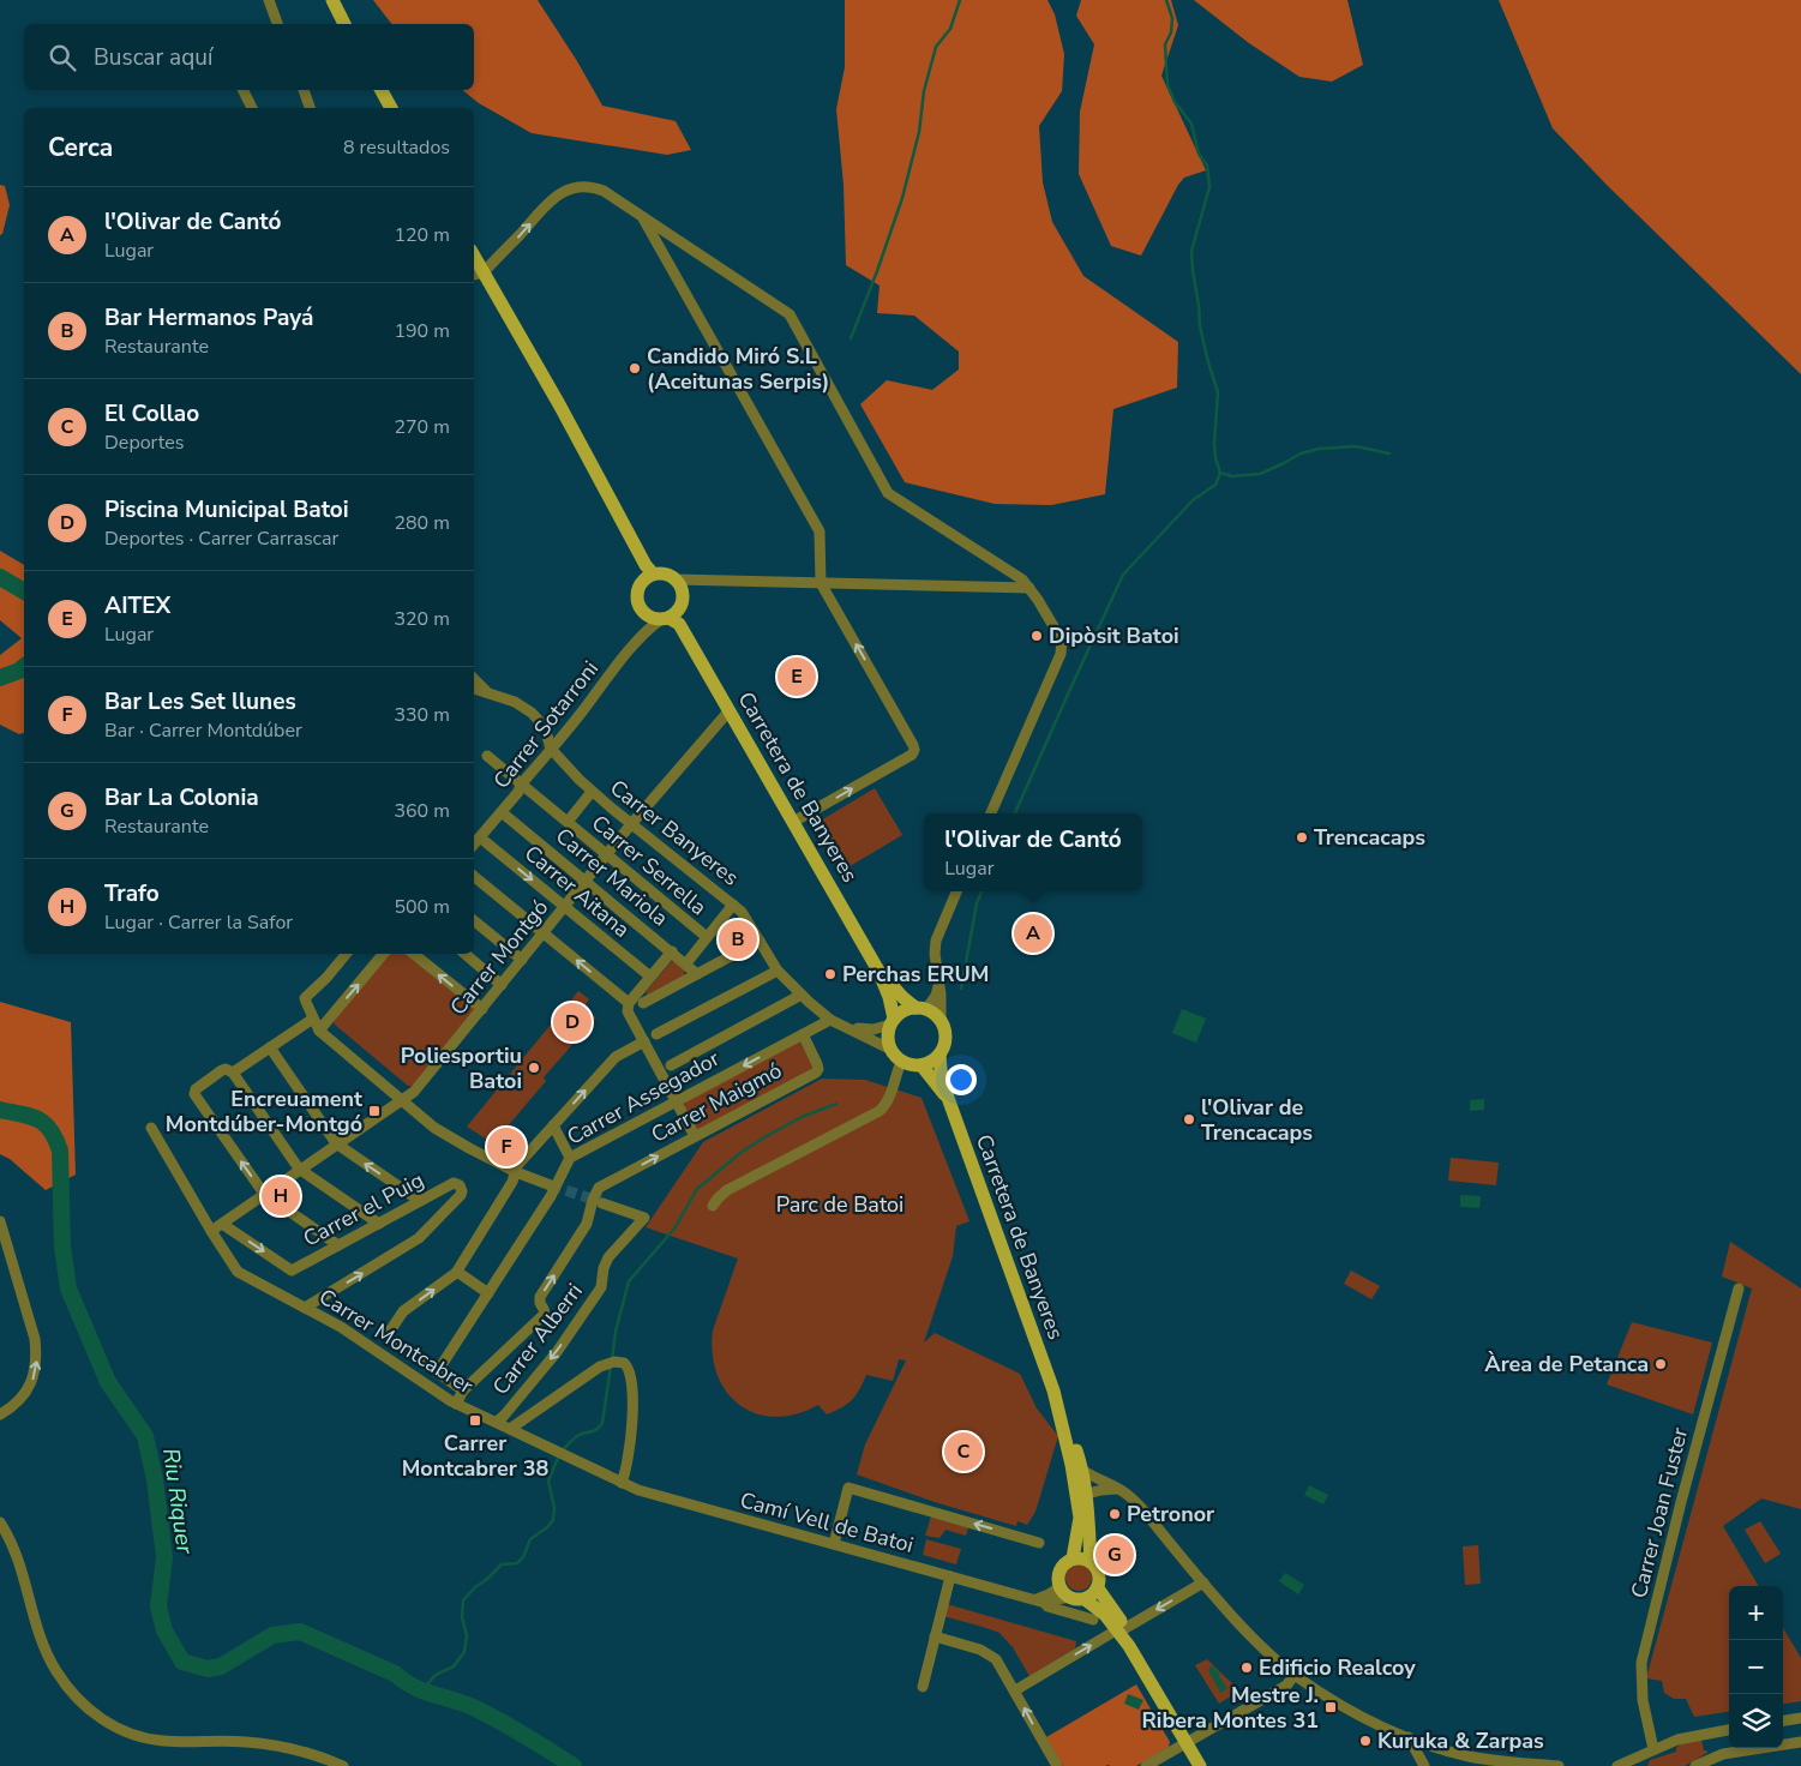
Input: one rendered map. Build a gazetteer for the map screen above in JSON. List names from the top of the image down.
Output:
{
  "streets": {
    "main road": ["Carretera de Banyeres"],
    "street": [
      "Carrer Sotarroni",
      "Carrer Banyeres",
      "Carrer Serrella",
      "Carrer Mariola",
      "Carrer Aitana",
      "Carrer Montgó",
      "Carrer Assegador",
      "Carrer Maigmó",
      "Carrer el Puig",
      "Carrer Alberri",
      "Carrer Montcabrer",
      "Carrer Joan Fuster",
      "Camí Vell de Batoi"
    ]
  },
  "crossings": [
    ["Carrer Sotarroni", "Carretera de Banyeres"],
    ["Carrer Sotarroni", "Carrer Banyeres"],
    ["Carrer Sotarroni", "Carrer Serrella"],
    ["Carrer Sotarroni", "Carrer Mariola"],
    ["Carrer Sotarroni", "Carrer Aitana"],
    ["Carretera de Banyeres", "Carrer Banyeres"],
    ["Carretera de Banyeres", "Carrer Montgó"],
    ["Carretera de Banyeres", "Camí Vell de Batoi"],
    ["Carrer Banyeres", "Carrer Serrella"],
    ["Carrer Banyeres", "Carrer Montgó"],
    ["Carrer Banyeres", "Carrer Assegador"],
    ["Carrer Serrella", "Carrer Mariola"],
    ["Carrer Serrella", "Carrer Montgó"],
    ["Carrer Mariola", "Carrer Montgó"],
    ["Carrer Aitana", "Carrer Montgó"],
    ["Carrer Montgó", "Carrer el Puig"],
    ["Carrer Montgó", "Carrer Montcabrer"],
    ["Carrer Assegador", "Carrer Maigmó"],
    ["Carrer Assegador", "Carrer Montcabrer"],
    ["Carrer Maigmó", "Carrer Montcabrer"],
    ["Carrer el Puig", "Carrer Montcabrer"],
    ["Carrer Alberri", "Carrer Montcabrer"],
    ["Carrer Montcabrer", "Camí Vell de Batoi"]
  ],
  "one_way": ["Carrer Alberri"],
  "water": ["Riu Riquer"],
  "parks": ["Parc de Batoi"],
  "places": {
    "other": [
      "Candido Miró S.L (Aceitunas Serpis)",
      "Dipòsit Batoi",
      "Trencacaps",
      "Perchas ERUM",
      "Poliesportiu Batoi",
      "l'Olivar de Trencacaps",
      "Àrea de Petanca",
      "Petronor",
      "Edificio Realcoy",
      "Kuruka & Zarpas"
    ],
    "transit": ["Encreuament Montdúber-Montgó", "Carrer Montcabrer 38", "Mestre J. Ribera Montes 31"]
  },
  "page": {
    "search": "Buscar aquí",
    "heading": ["Cerca", "8 resultados"],
    "list": [
      {
        "mark": "A",
        "name": "l'Olivar de Cantó",
        "note": "Lugar",
        "value": "120 m"
      },
      {
        "mark": "B",
        "name": "Bar Hermanos Payá",
        "note": "Restaurante",
        "value": "190 m"
      },
      {
        "mark": "C",
        "name": "El Collao",
        "note": "Deportes",
        "value": "270 m"
      },
      {
        "mark": "D",
        "name": "Piscina Municipal Batoi",
        "note": "Deportes · Carrer Carrascar",
        "value": "280 m"
      },
      {
        "mark": "E",
        "name": "AITEX",
        "note": "Lugar",
        "value": "320 m"
      },
      {
        "mark": "F",
        "name": "Bar Les Set llunes",
        "note": "Bar · Carrer Montdúber",
        "value": "330 m"
      },
      {
        "mark": "G",
        "name": "Bar La Colonia",
        "note": "Restaurante",
        "value": "360 m"
      },
      {
        "mark": "H",
        "name": "Trafo",
        "note": "Lugar · Carrer la Safor",
        "value": "500 m"
      }
    ],
    "pins": [
      "E",
      "A",
      "B",
      "D",
      "F",
      "H",
      "C",
      "G"
    ],
    "popup": ["l'Olivar de Cantó", "Lugar"],
    "map_buttons": ["+", "−"]
  }
}
